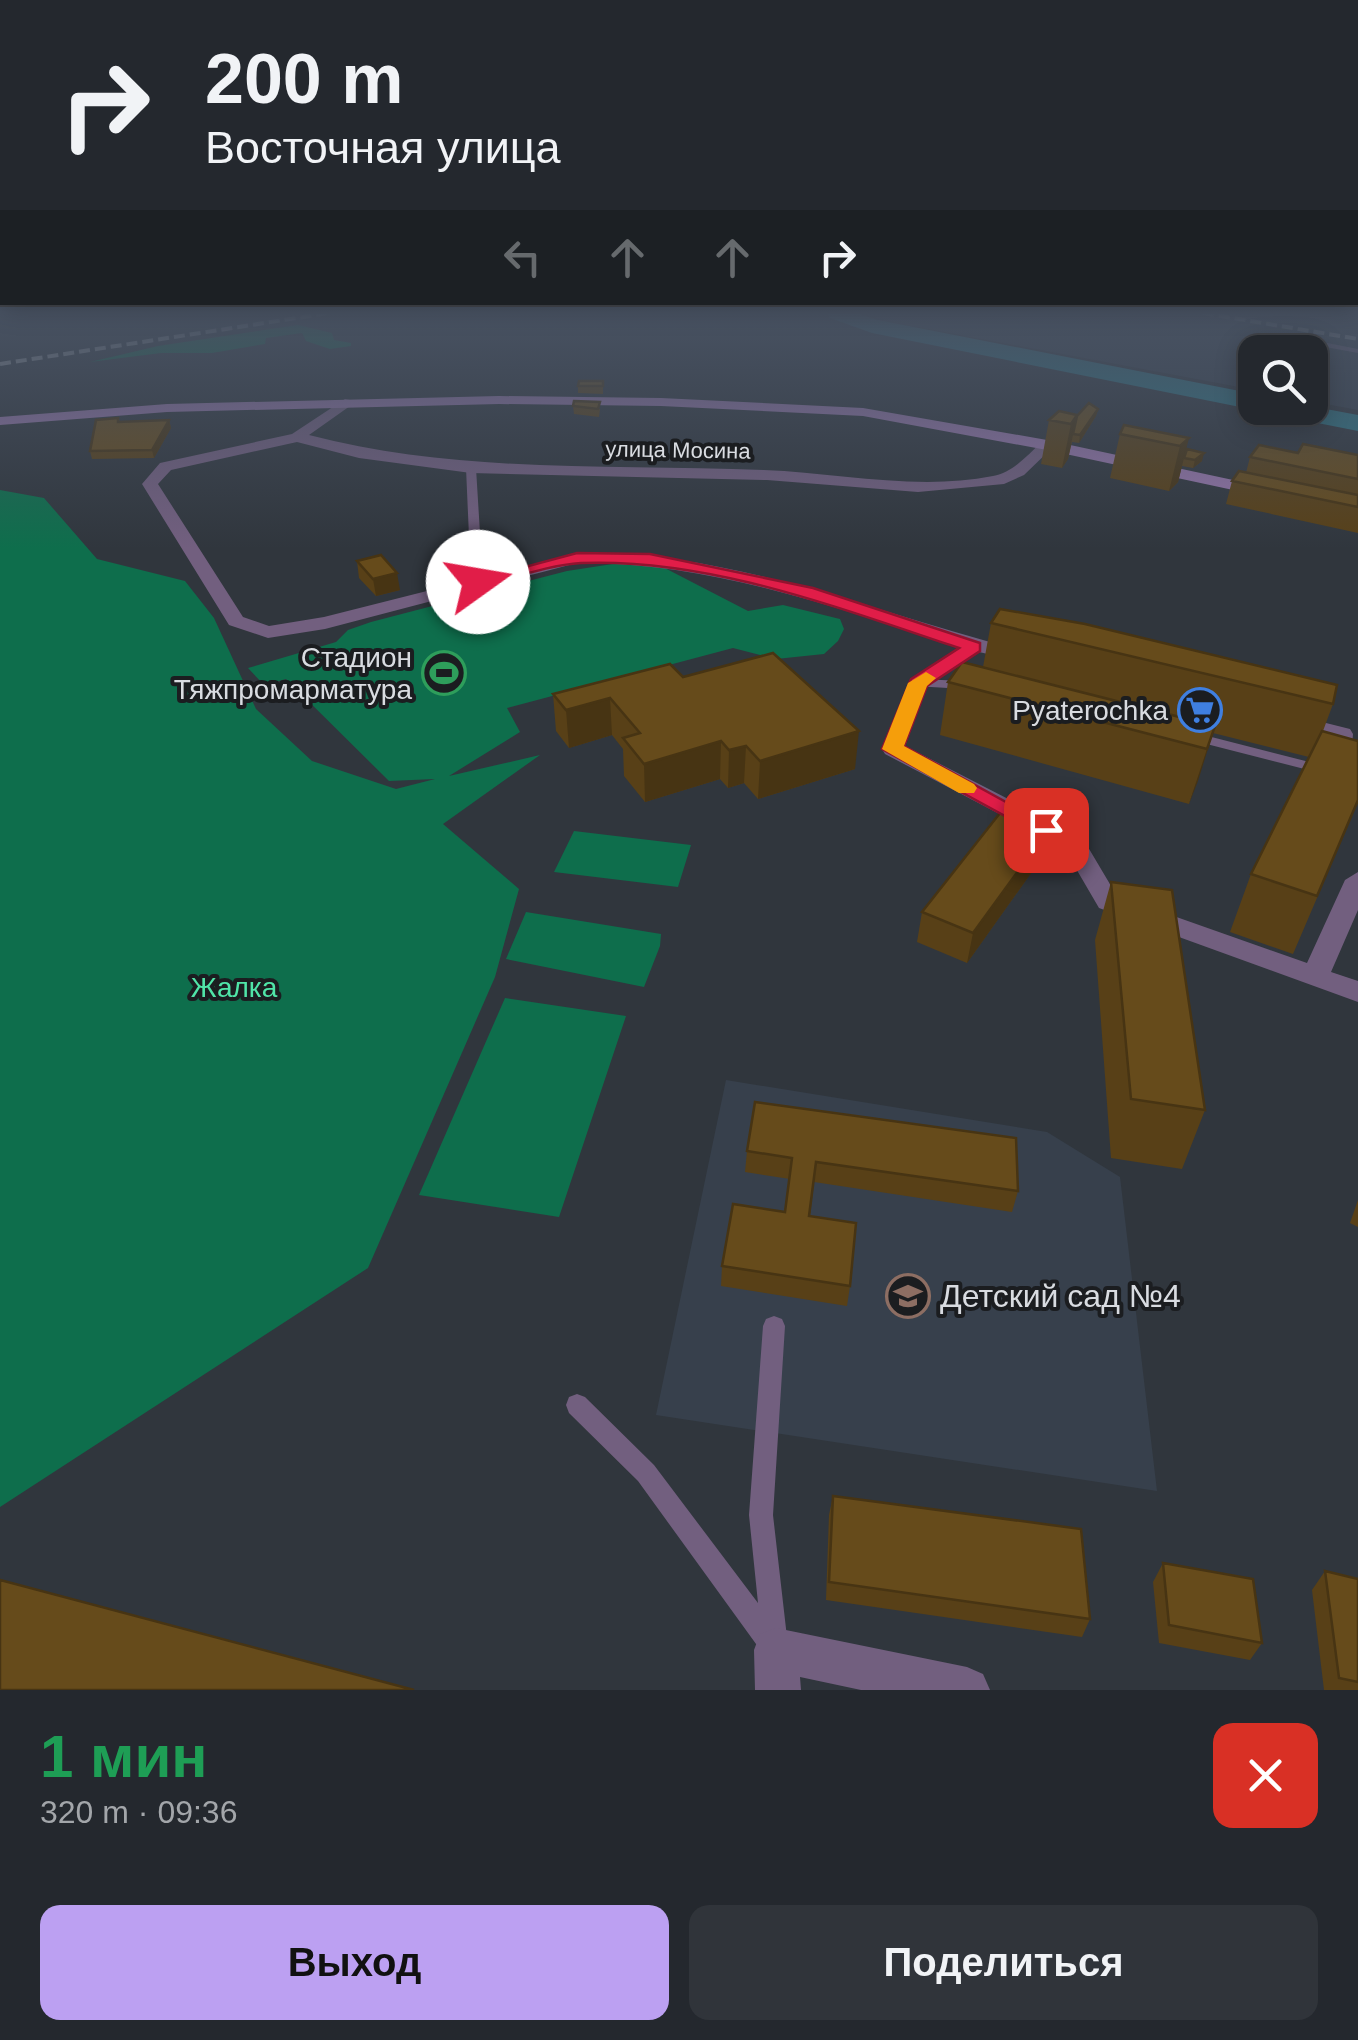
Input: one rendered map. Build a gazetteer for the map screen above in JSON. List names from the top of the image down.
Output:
{
  "streets": {
    "street": ["улица Мосина"]
  },
  "parks": ["Жалка"],
  "places": {
    "sports": ["Стадион Тяжпромарматура"],
    "supermarket": ["Pyaterochka"],
    "school or university": ["Детский сад №4"]
  },
  "page": {
    "turn": ["200 m", "Восточная улица"],
    "heading": ["1 мин", "320 m · 09:36"],
    "buttons": ["Выход", "Поделиться"]
  }
}
